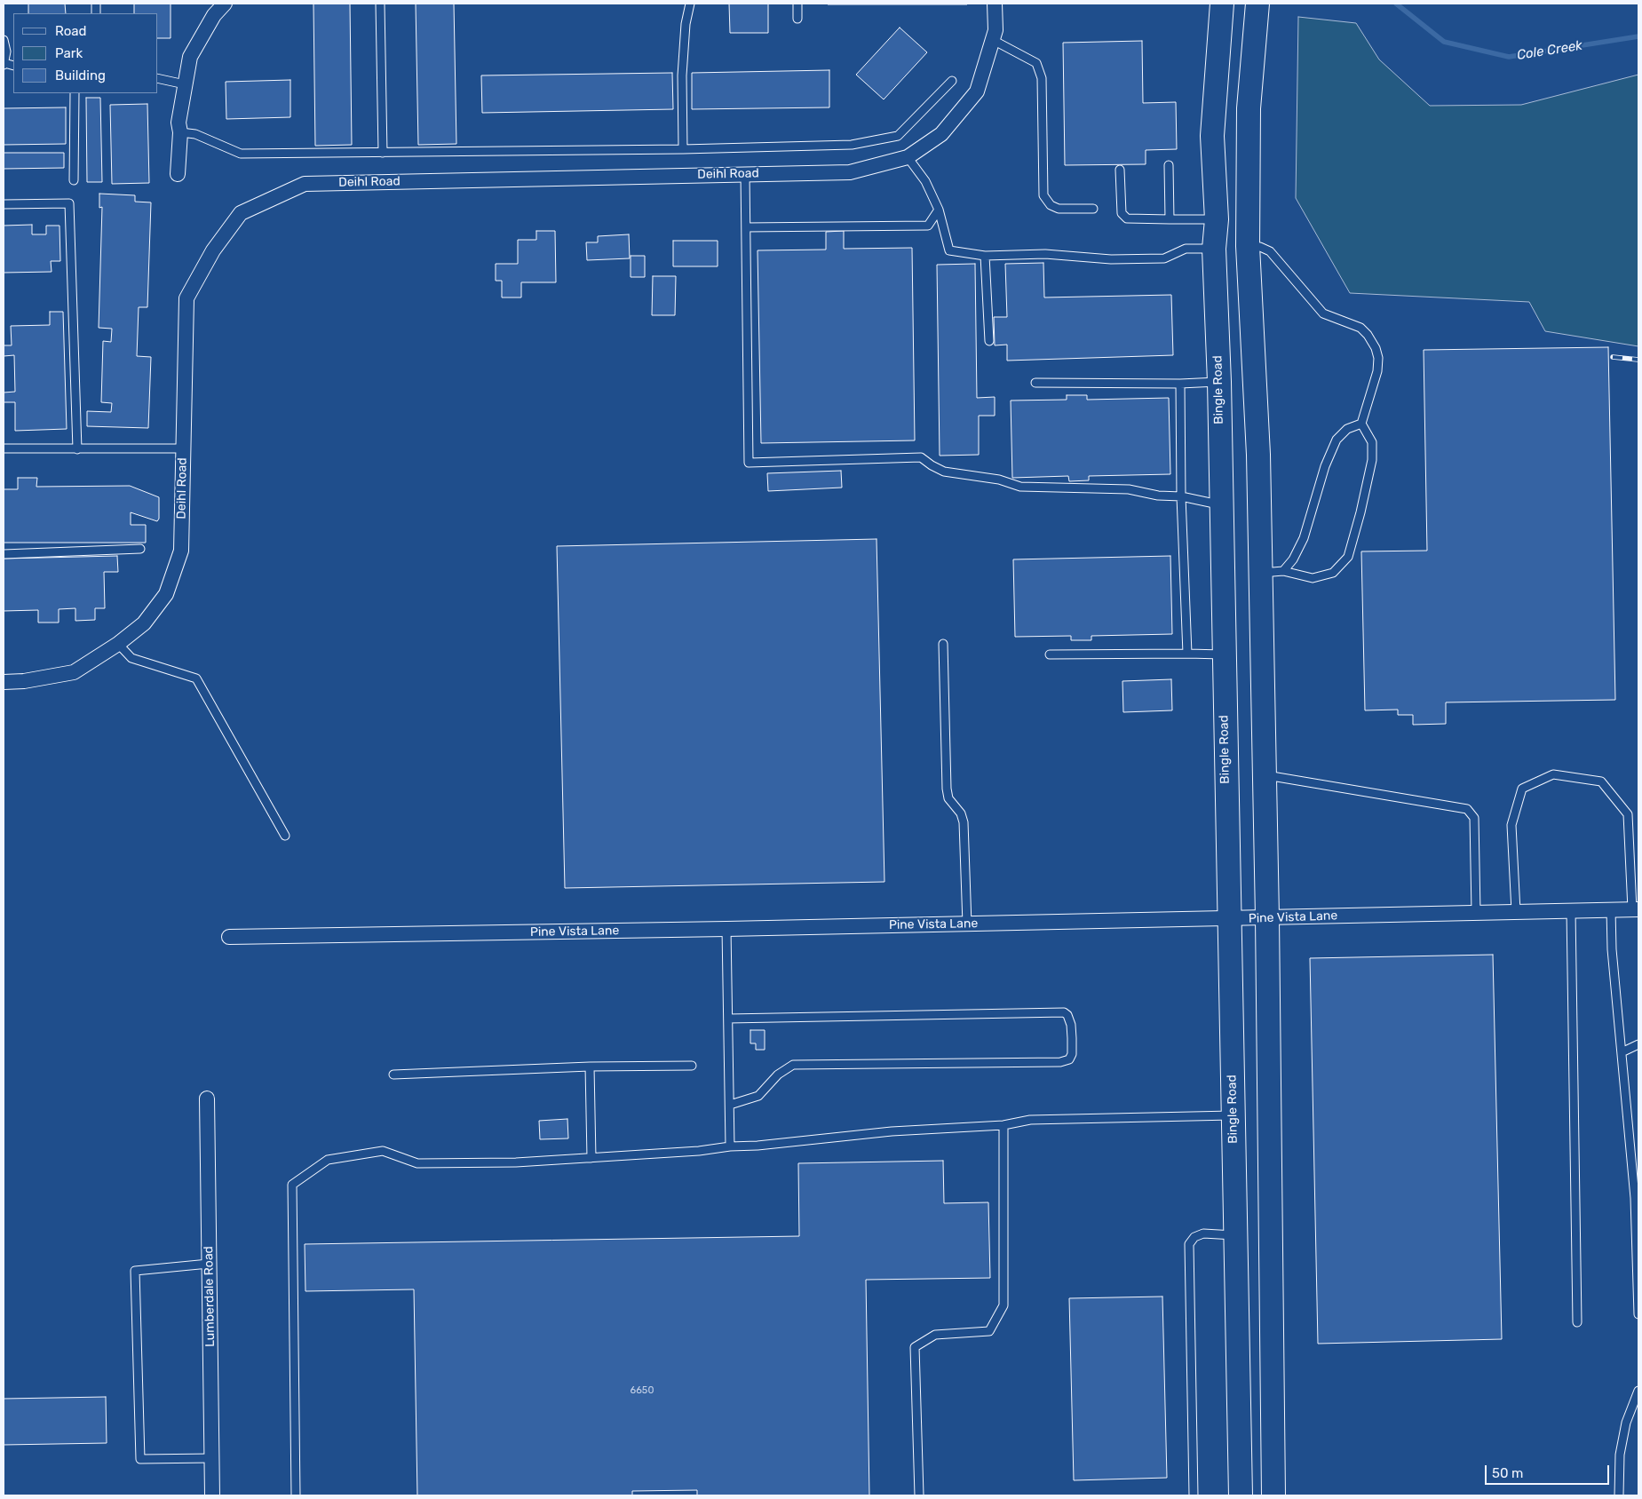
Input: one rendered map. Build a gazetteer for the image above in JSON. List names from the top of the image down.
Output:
{
  "streets": {
    "main road": ["Bingle Road"],
    "street": ["Deihl Road", "Pine Vista Lane", "Lumberdale Road"]
  },
  "crossings": [
    ["Bingle Road", "Pine Vista Lane"]
  ],
  "water": ["Cole Creek"],
  "house_numbers": ["6650"],
  "legend": ["Road", "Park", "Building"],
  "scale_bar": "50 m"
}
